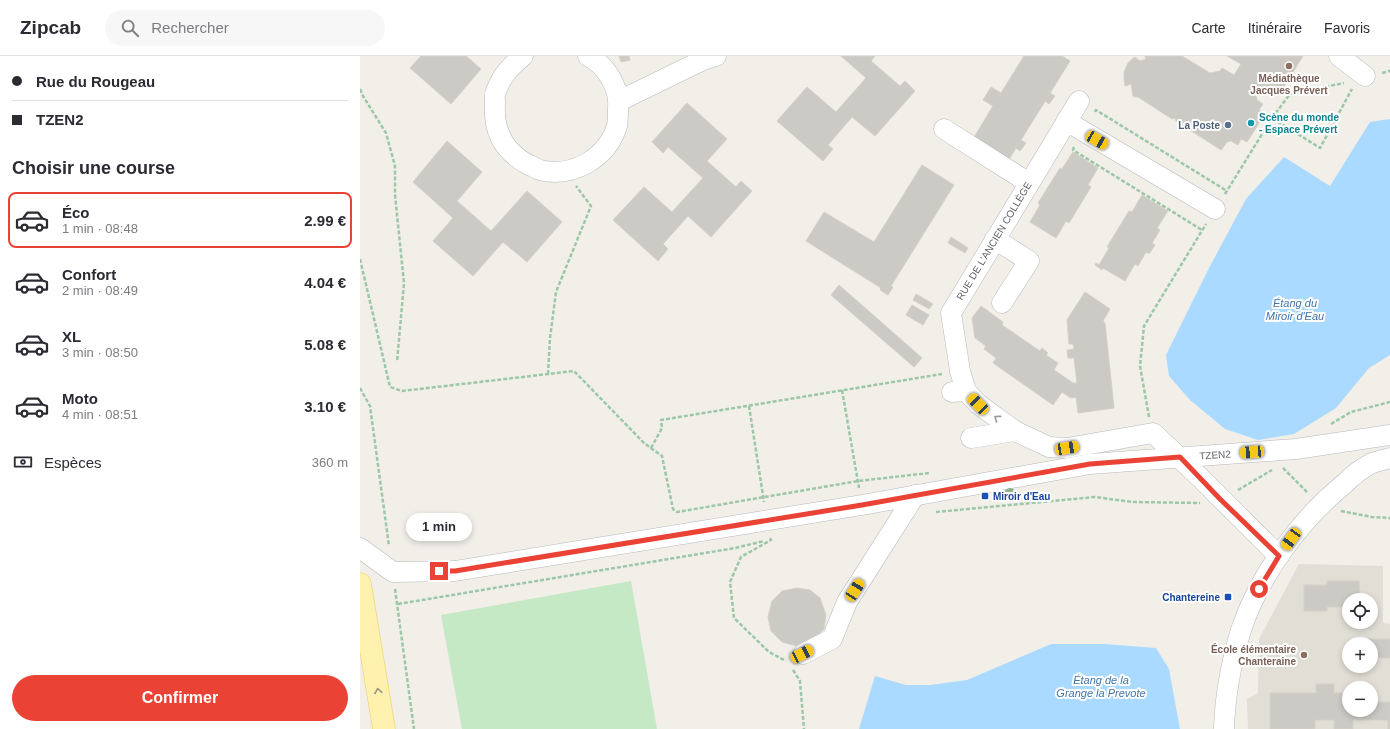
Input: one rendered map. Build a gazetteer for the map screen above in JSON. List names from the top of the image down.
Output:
{
  "streets": {
    "street": ["RUE DE L'ANCIEN COLLÈGE", "TZEN2"]
  },
  "water": ["Étang du Miroir d'Eau", "Étang de la Grange la Prevote"],
  "places": {
    "other": [
      "Médiathèque Jacques Prévert",
      "Scène du monde - Espace Prévert",
      "La Poste",
      "École élémentaire Chanteraine"
    ],
    "transit": ["Miroir d'Eau", "Chantereine"]
  },
  "page": {
    "header": "Zipcab",
    "search": "Rechercher",
    "nav": ["Carte", "Itinéraire", "Favoris"],
    "banner": ["Rue du Rougeau", "TZEN2"],
    "heading": "Choisir une course",
    "list": [
      {
        "name": "Éco",
        "note": "1 min · 08:48",
        "value": "2.99 €"
      },
      {
        "name": "Confort",
        "note": "2 min · 08:49",
        "value": "4.04 €"
      },
      {
        "name": "XL",
        "note": "3 min · 08:50",
        "value": "5.08 €"
      },
      {
        "name": "Moto",
        "note": "4 min · 08:51",
        "value": "3.10 €"
      }
    ],
    "pay": ["Espèces", "360 m"],
    "bubble": "1 min",
    "map_buttons": ["+", "−"],
    "buttons": "Confirmer"
  }
}
